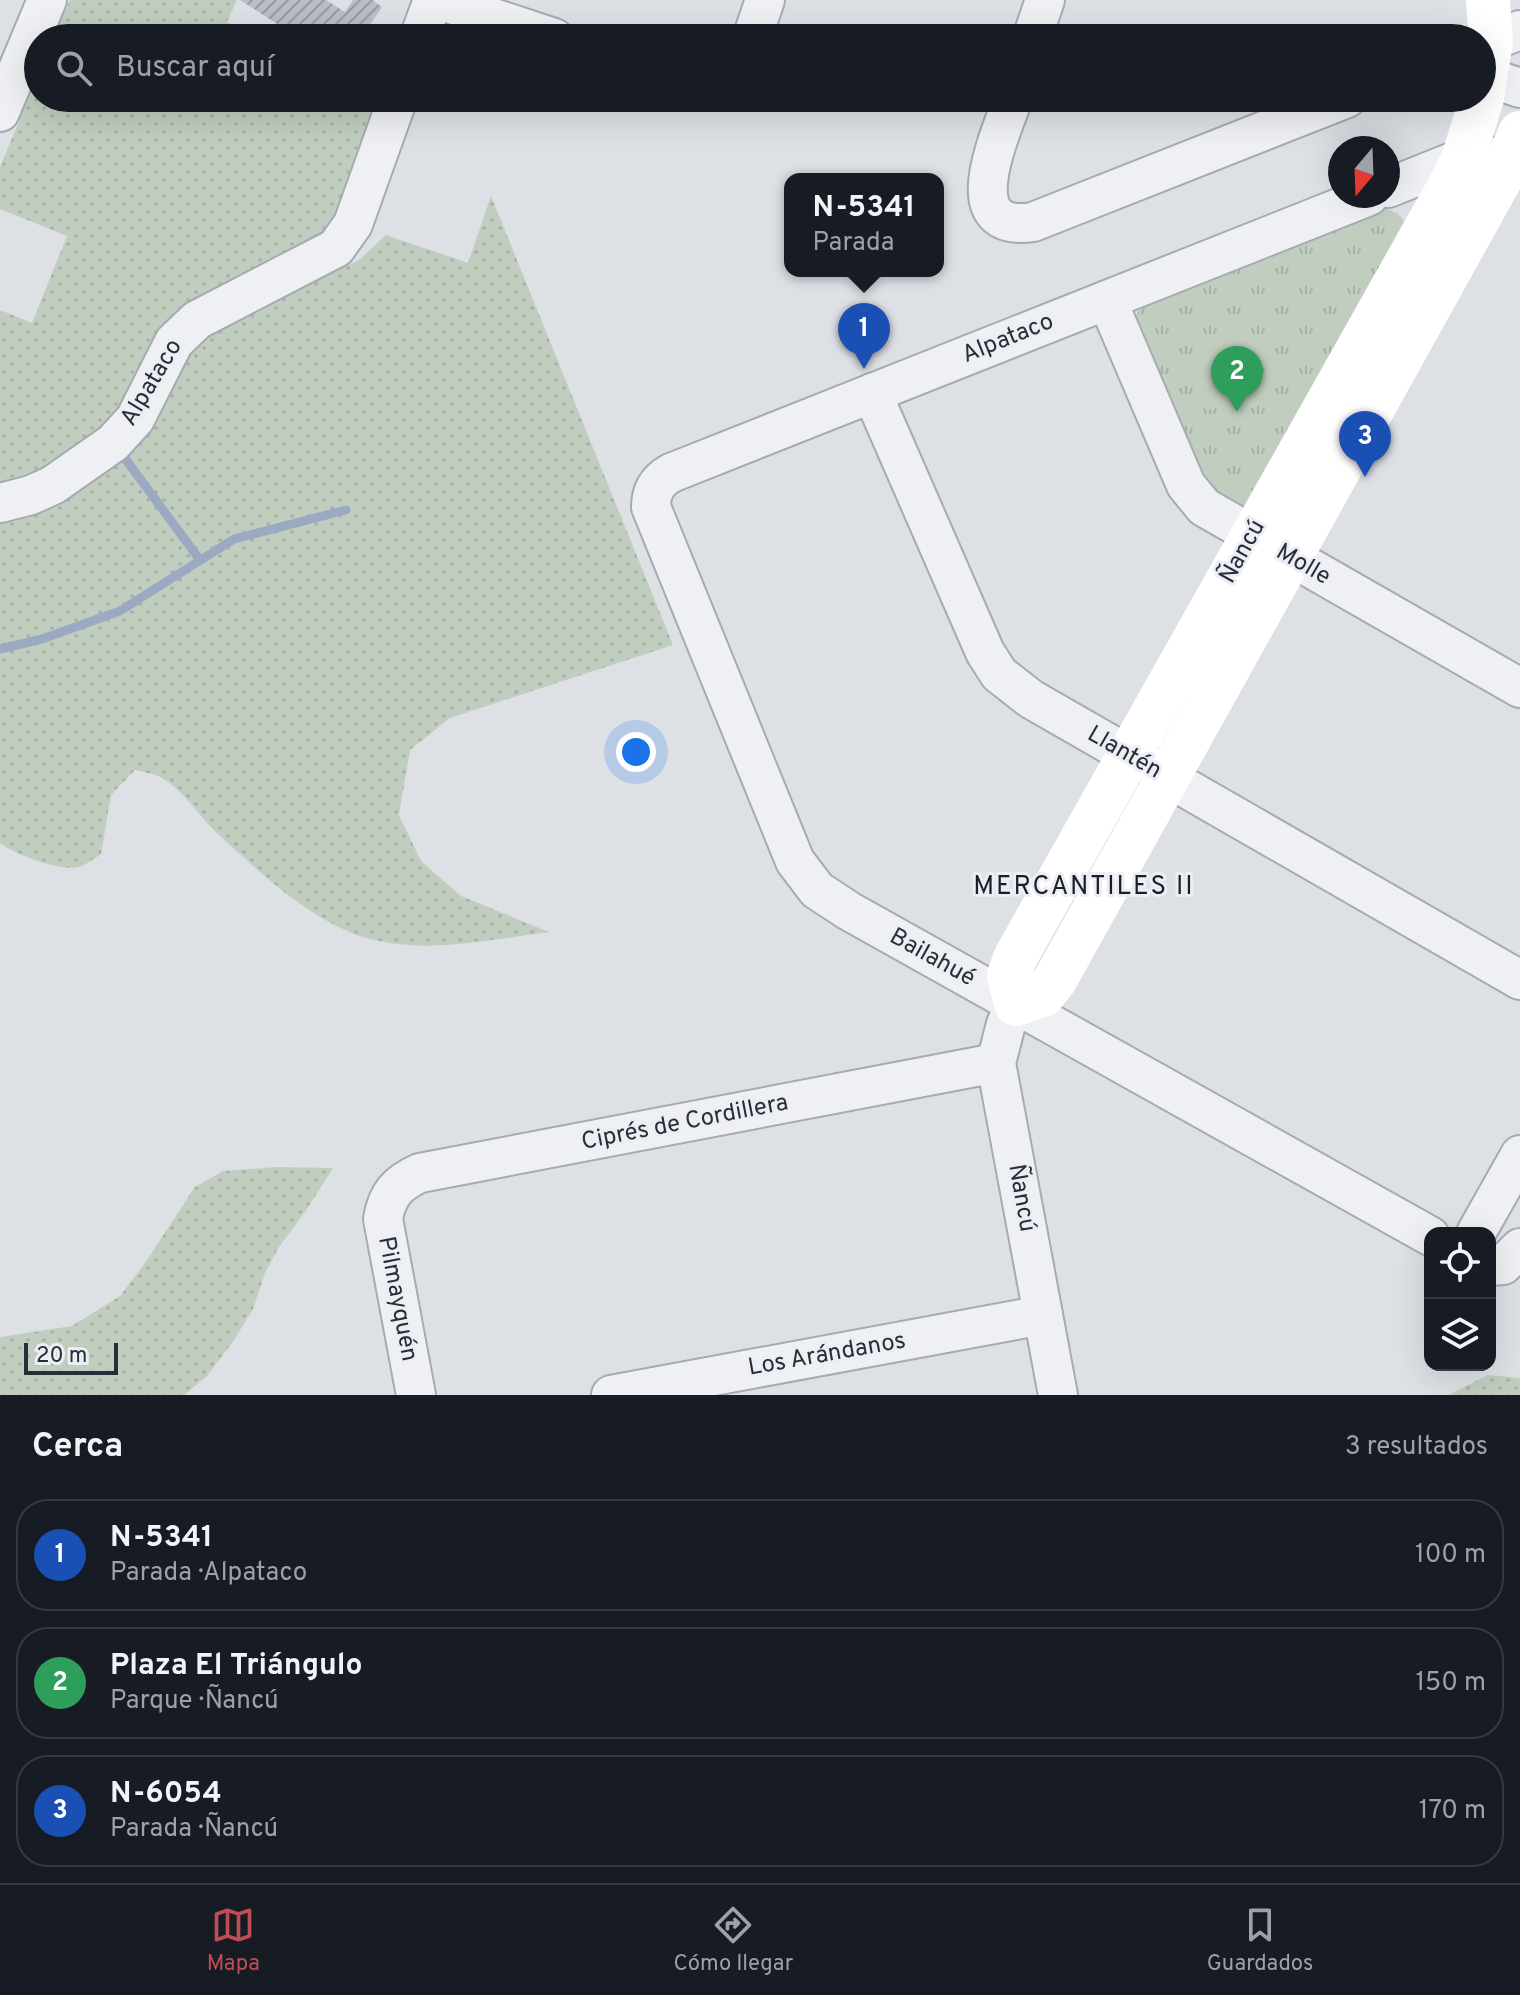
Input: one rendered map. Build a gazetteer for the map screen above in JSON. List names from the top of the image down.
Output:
{
  "streets": {
    "street": [
      "Alpataco",
      "Ñancú",
      "Molle",
      "Llantén",
      "Bailahué",
      "Ciprés de Cordillera",
      "Pilmayquén",
      "Los Arándanos"
    ]
  },
  "crossings": [
    ["Alpataco", "Molle"],
    ["Alpataco", "Llantén"],
    ["Alpataco", "Bailahué"],
    ["Ñancú", "Molle"],
    ["Ñancú", "Llantén"],
    ["Ñancú", "Bailahué"],
    ["Ñancú", "Ciprés de Cordillera"],
    ["Ñancú", "Los Arándanos"],
    ["Ciprés de Cordillera", "Pilmayquén"]
  ],
  "districts": ["MERCANTILES II"],
  "scale_bar": "20 m",
  "north": "bottom",
  "page": {
    "search": "Buscar aquí",
    "popup": ["N-5341", "Parada"],
    "pins": ["1", "2", "3"],
    "scale": "20 m",
    "heading": ["Cerca", "3 resultados"],
    "list": [
      {
        "mark": "1",
        "name": "N-5341",
        "note": "Parada · Alpataco",
        "value": "100 m"
      },
      {
        "mark": "2",
        "name": "Plaza El Triángulo",
        "note": "Parque · Ñancú",
        "value": "150 m"
      },
      {
        "mark": "3",
        "name": "N-6054",
        "note": "Parada · Ñancú",
        "value": "170 m"
      }
    ],
    "nav": ["Mapa", "Cómo llegar", "Guardados"]
  }
}
